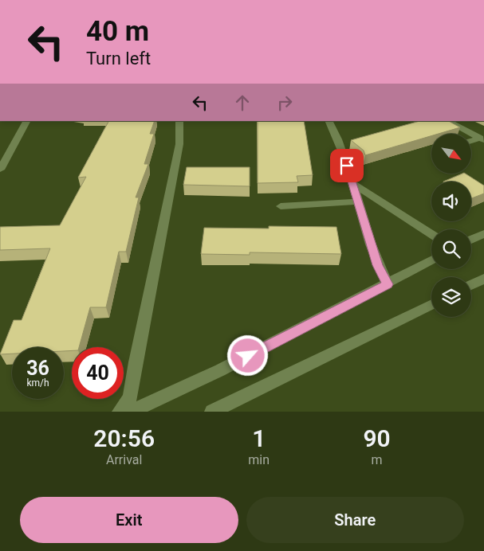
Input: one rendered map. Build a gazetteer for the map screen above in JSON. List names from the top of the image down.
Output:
{
  "north": "bottom right",
  "page": {
    "turn": ["40 m", "Turn left"],
    "speed": "36 km/h",
    "limit": "40",
    "eta": [
      "20:56",
      "Arrival",
      "1",
      "min",
      "90",
      "m"
    ],
    "buttons": ["Exit", "Share"]
  }
}
